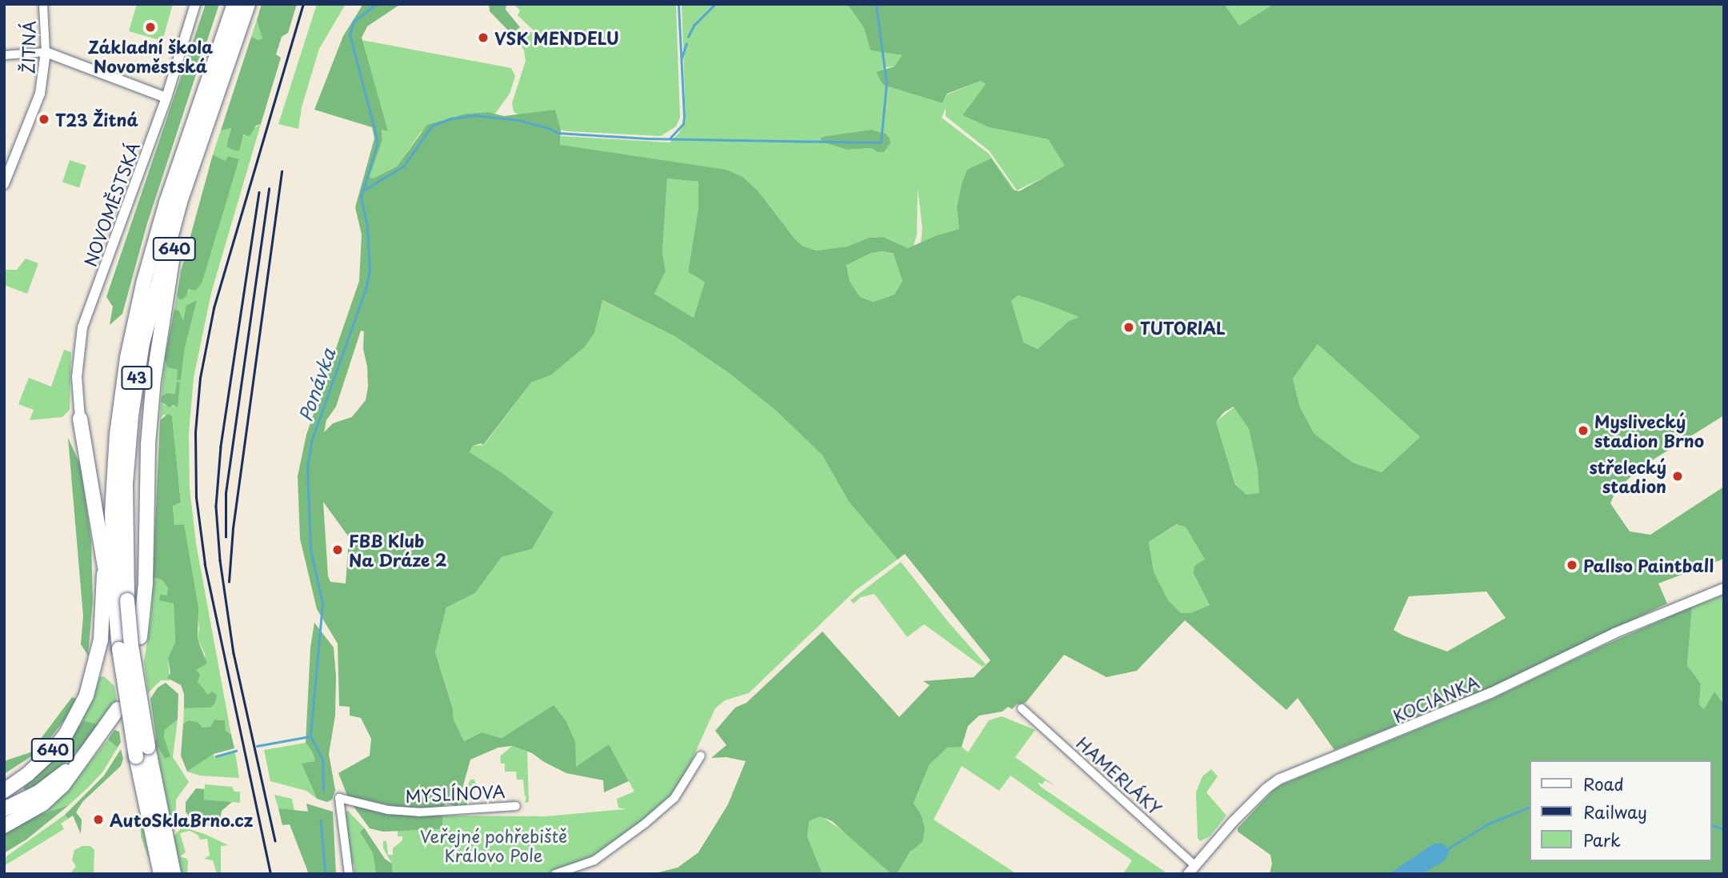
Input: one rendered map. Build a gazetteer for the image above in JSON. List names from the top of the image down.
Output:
{
  "streets": {
    "highway": ["640", "43"],
    "street": [
      "ŽITNÁ",
      "NOVOMĚSTSKÁ",
      "KOCIÁNKA",
      "HAMERLÁKY",
      "MYSLÍNOVA"
    ]
  },
  "crossings": [
    ["640", "43"],
    ["KOCIÁNKA", "HAMERLÁKY"]
  ],
  "water": ["Ponávka"],
  "parks": ["Veřejné pohřebiště Královo Pole"],
  "places": [
    "Základní škola Novoměstská",
    "VSK MENDELU",
    "T23 Žitná",
    "TUTORIAL",
    "Myslivecký stadion Brno",
    "střelecký stadion",
    "FBB Klub Na Dráze 2",
    "Pallso Paintball",
    "AutoSklaBrno.cz"
  ],
  "legend": ["Road", "Railway", "Park"]
}
